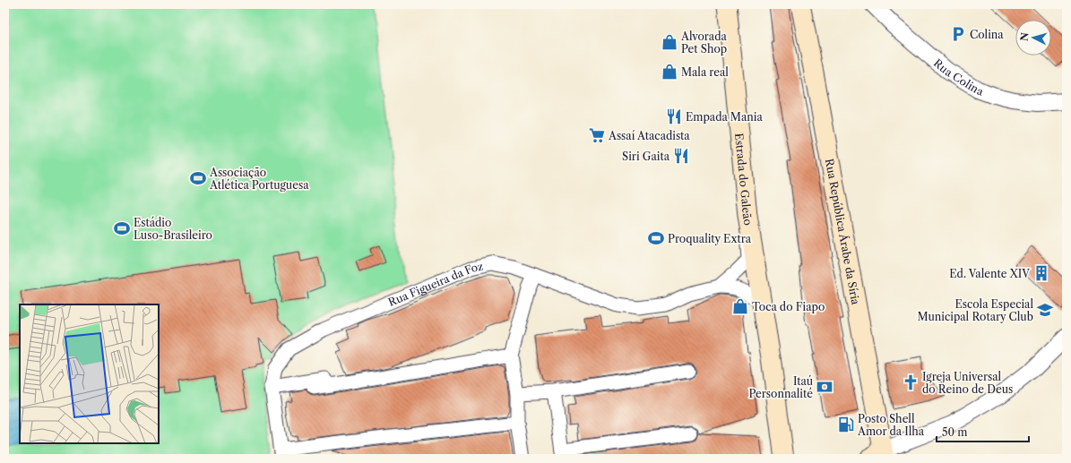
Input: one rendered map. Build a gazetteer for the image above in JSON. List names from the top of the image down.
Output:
{
  "streets": {
    "main road": ["Estrada do Galeão", "Rua República Árabe da Síria"],
    "street": ["Rua Colina", "Rua Figueira da Foz"]
  },
  "crossings": [
    ["Estrada do Galeão", "Rua Figueira da Foz"]
  ],
  "places": {
    "parking": ["Colina"],
    "shop": ["Alvorada Pet Shop", "Mala real", "Toca do Fiapo"],
    "restaurant": ["Empada Mania", "Siri Gaita"],
    "supermarket": ["Assaí Atacadista"],
    "sports": ["Associação Atlética Portuguesa", "Estádio Luso-Brasileiro", "Proquality Extra"],
    "building": ["Ed. Valente XIV"],
    "school or university": ["Escola Especial Municipal Rotary Club"],
    "church": ["Igreja Universal do Reino de Deus"],
    "bank": ["Itaú Personnalité"],
    "fuel station": ["Posto Shell Amor da Ilha"]
  },
  "scale_bar": "50 m",
  "north": "left"
}
